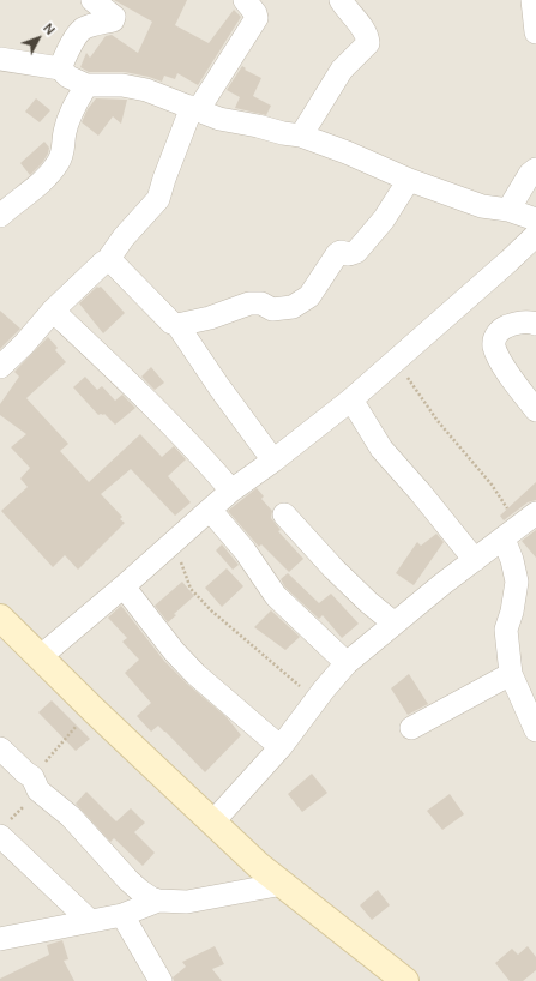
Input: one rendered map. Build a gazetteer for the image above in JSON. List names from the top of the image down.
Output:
{
  "north": "top right"
}
